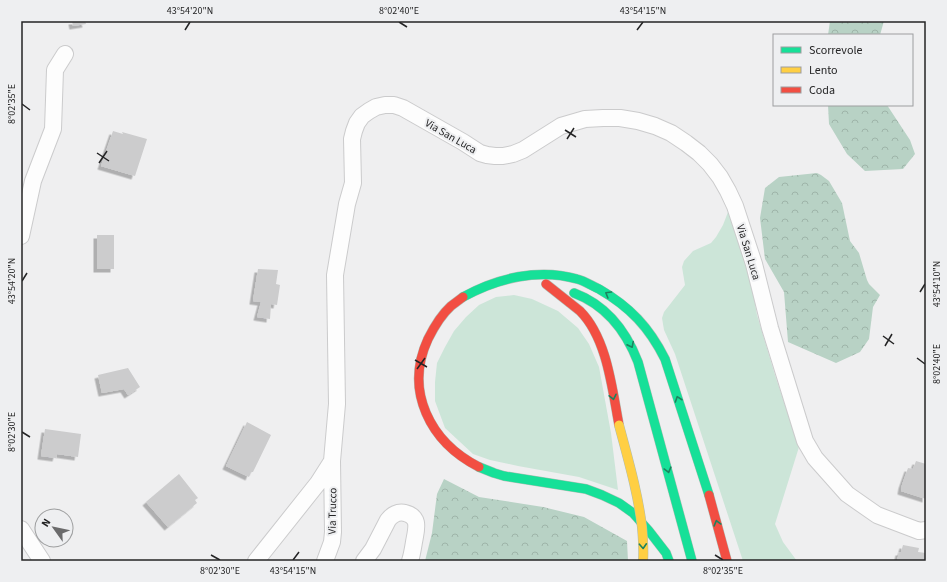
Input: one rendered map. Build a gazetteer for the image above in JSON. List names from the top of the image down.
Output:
{
  "streets": {
    "street": ["Via San Luca", "Via Trucco"]
  },
  "crossings": [
    ["Via San Luca", "Via Trucco"]
  ],
  "legend": ["Scorrevole", "Lento", "Coda"],
  "north": "top left",
  "coordinates": [
    "43°54'20\"N",
    "8°02'40\"E",
    "43°54'15\"N",
    "8°02'35\"E",
    "43°54'10\"N",
    "8°02'30\"E"
  ]
}
